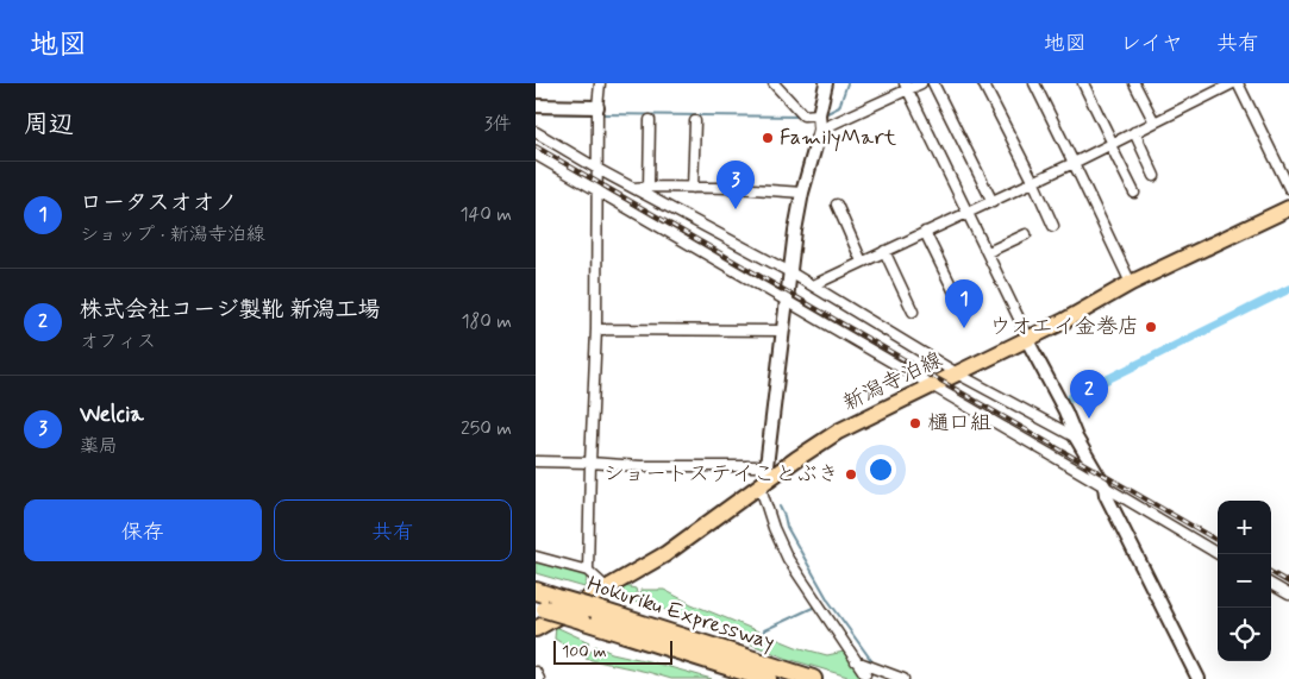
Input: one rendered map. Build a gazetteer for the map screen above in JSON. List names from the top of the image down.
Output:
{
  "streets": {
    "highway": ["Hokuriku Expressway"],
    "main road": ["新潟寺泊線"]
  },
  "places": [
    "FamilyMart",
    "ウオエイ金巻店",
    "樋口組",
    "ショートステイことぶき"
  ],
  "scale_bar": "100 m",
  "page": {
    "header": "地図",
    "nav": ["地図", "レイヤ", "共有"],
    "heading": ["周辺", "3件"],
    "list": [
      {
        "mark": "1",
        "name": "ロータスオオノ",
        "note": "ショップ · 新潟寺泊線",
        "value": "140 m"
      },
      {
        "mark": "2",
        "name": "株式会社コージ製靴 新潟工場",
        "note": "オフィス",
        "value": "180 m"
      },
      {
        "mark": "3",
        "name": "Welcia",
        "note": "薬局",
        "value": "250 m"
      }
    ],
    "pins": ["3", "1", "2"],
    "buttons": ["保存", "共有"],
    "map_buttons": ["+", "−"],
    "scale": "100 m"
  }
}
